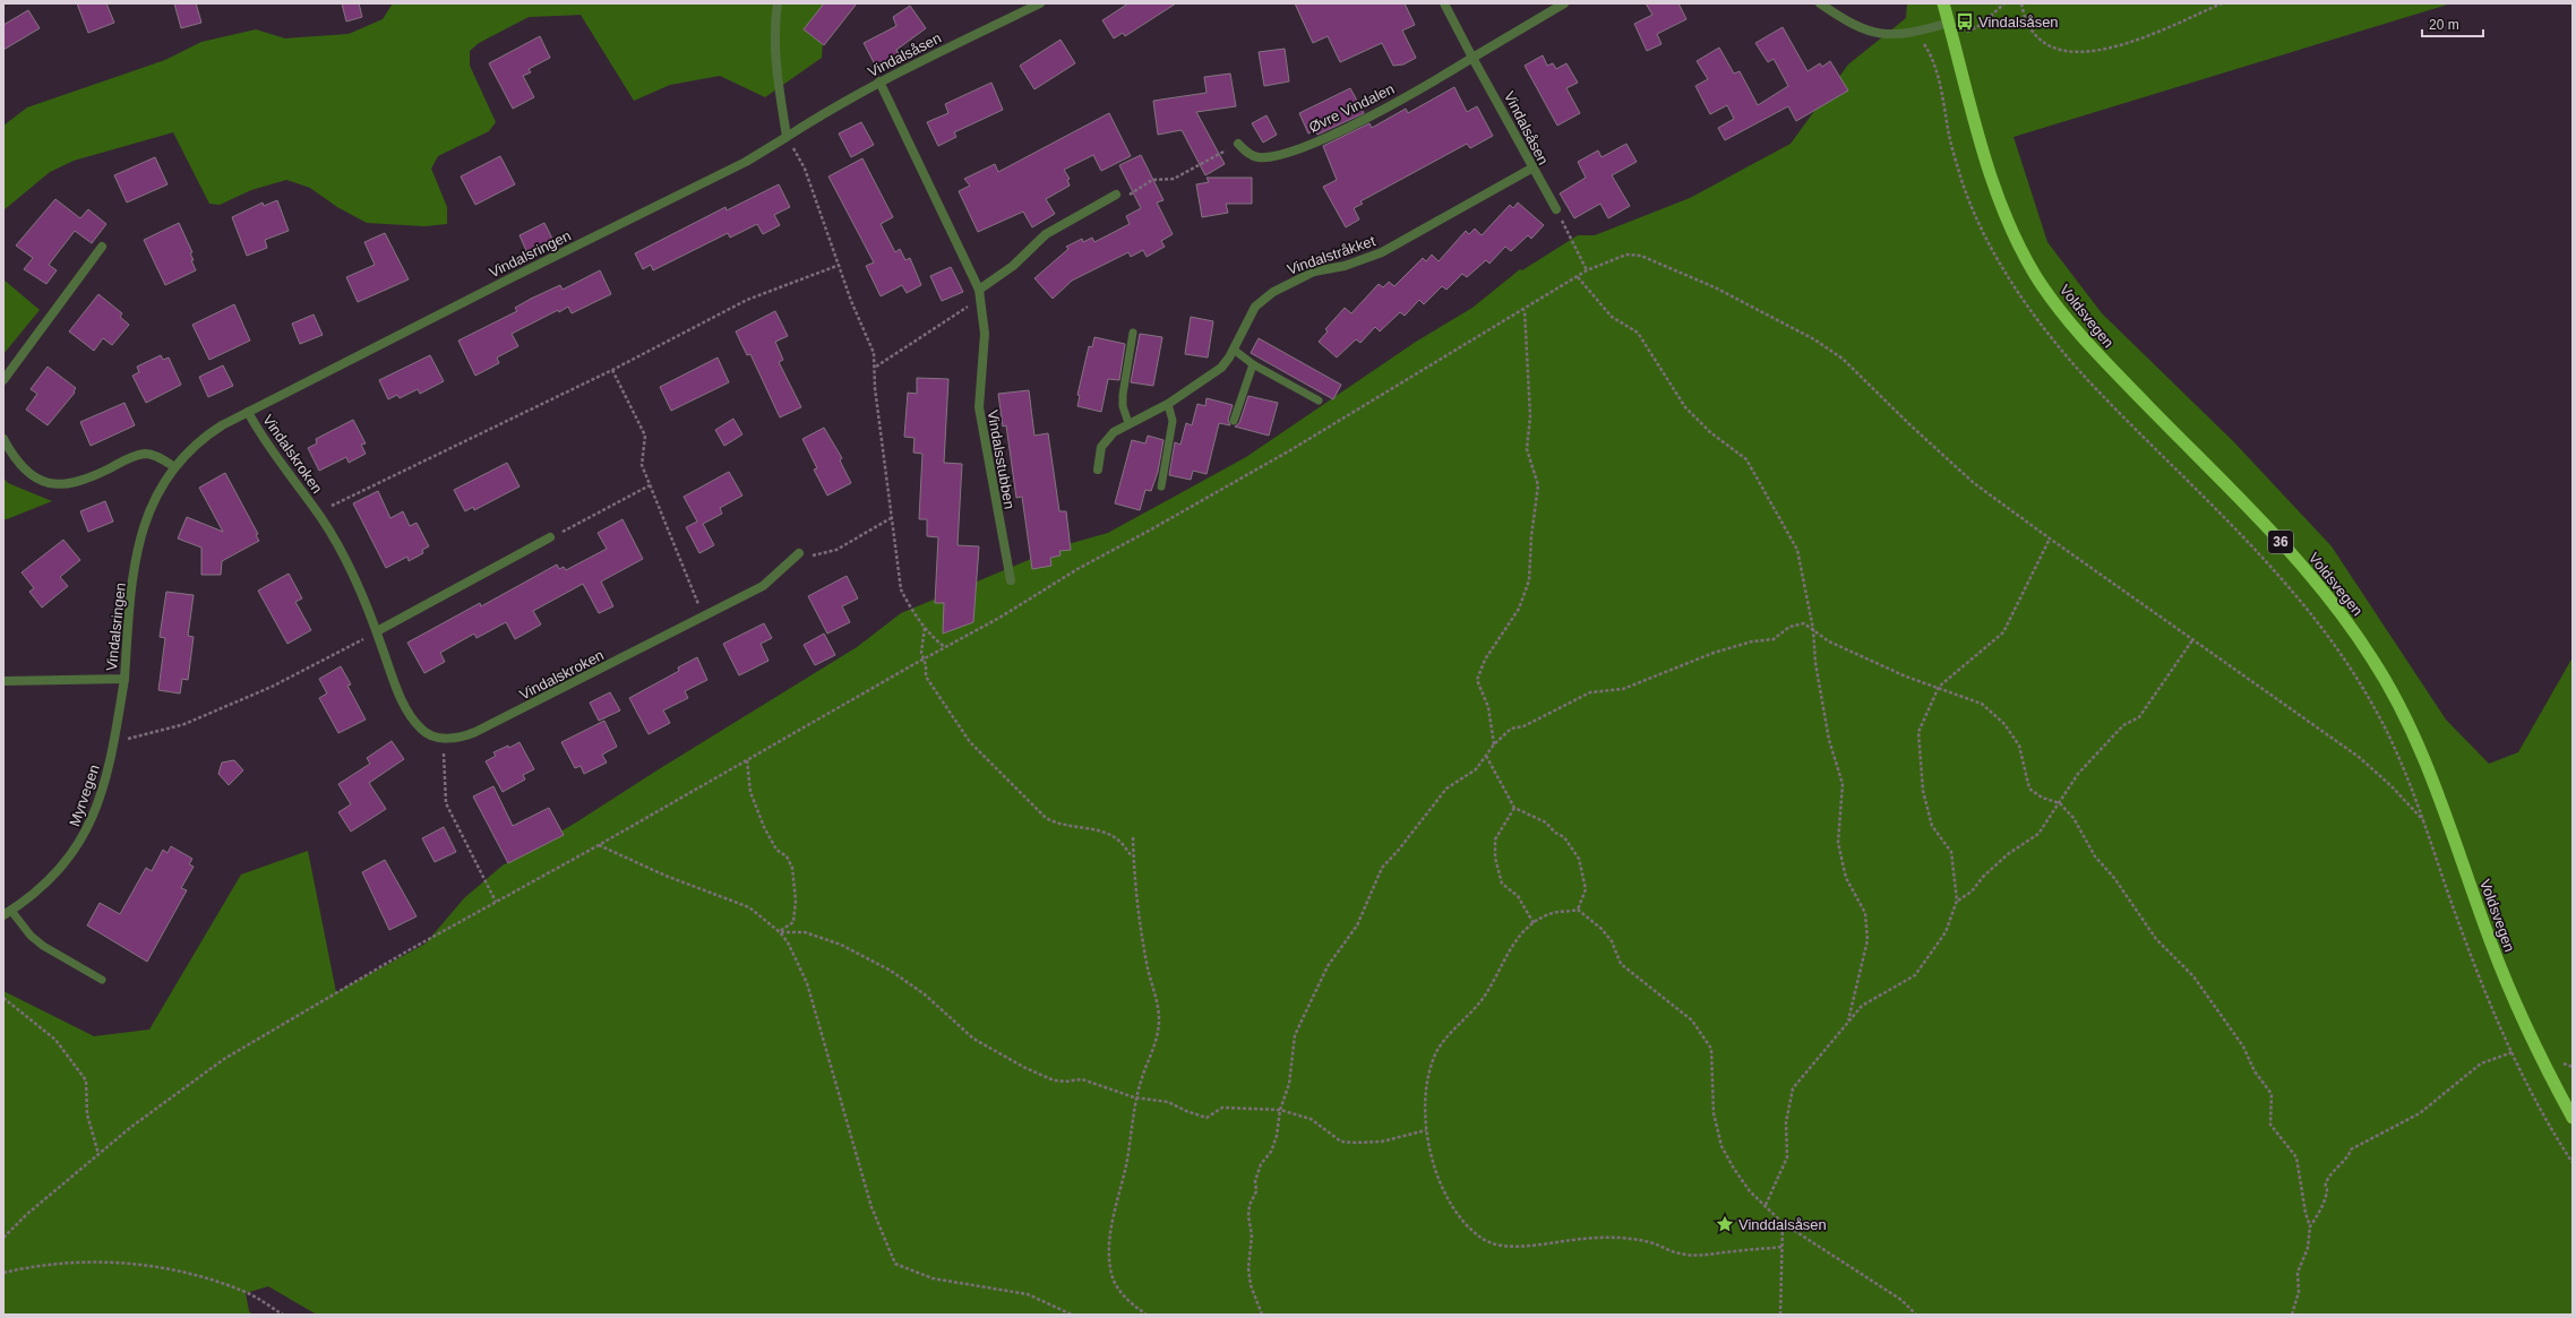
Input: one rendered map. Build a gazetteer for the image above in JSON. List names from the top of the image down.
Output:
{
  "streets": {
    "highway": ["Voldsvegen", "36"],
    "street": [
      "Vindalsåsen",
      "Øvre Vindalen",
      "Vindalsringen",
      "Vindalstråkket",
      "Vindalskroken",
      "Vindalsstubben",
      "Myrvegen"
    ]
  },
  "crossings": [
    ["Vindalsåsen", "Øvre Vindalen"],
    ["Vindalsåsen", "Vindalsringen"],
    ["Vindalsåsen", "Vindalstråkket"],
    ["Vindalsåsen", "Vindalsstubben"],
    ["Vindalsringen", "Vindalskroken"],
    ["Vindalsringen", "Myrvegen"]
  ],
  "places": {
    "bus stop": ["Vindalsåsen"],
    "place": ["Vinddalsåsen"]
  },
  "scale_bar": "20 m"
}
